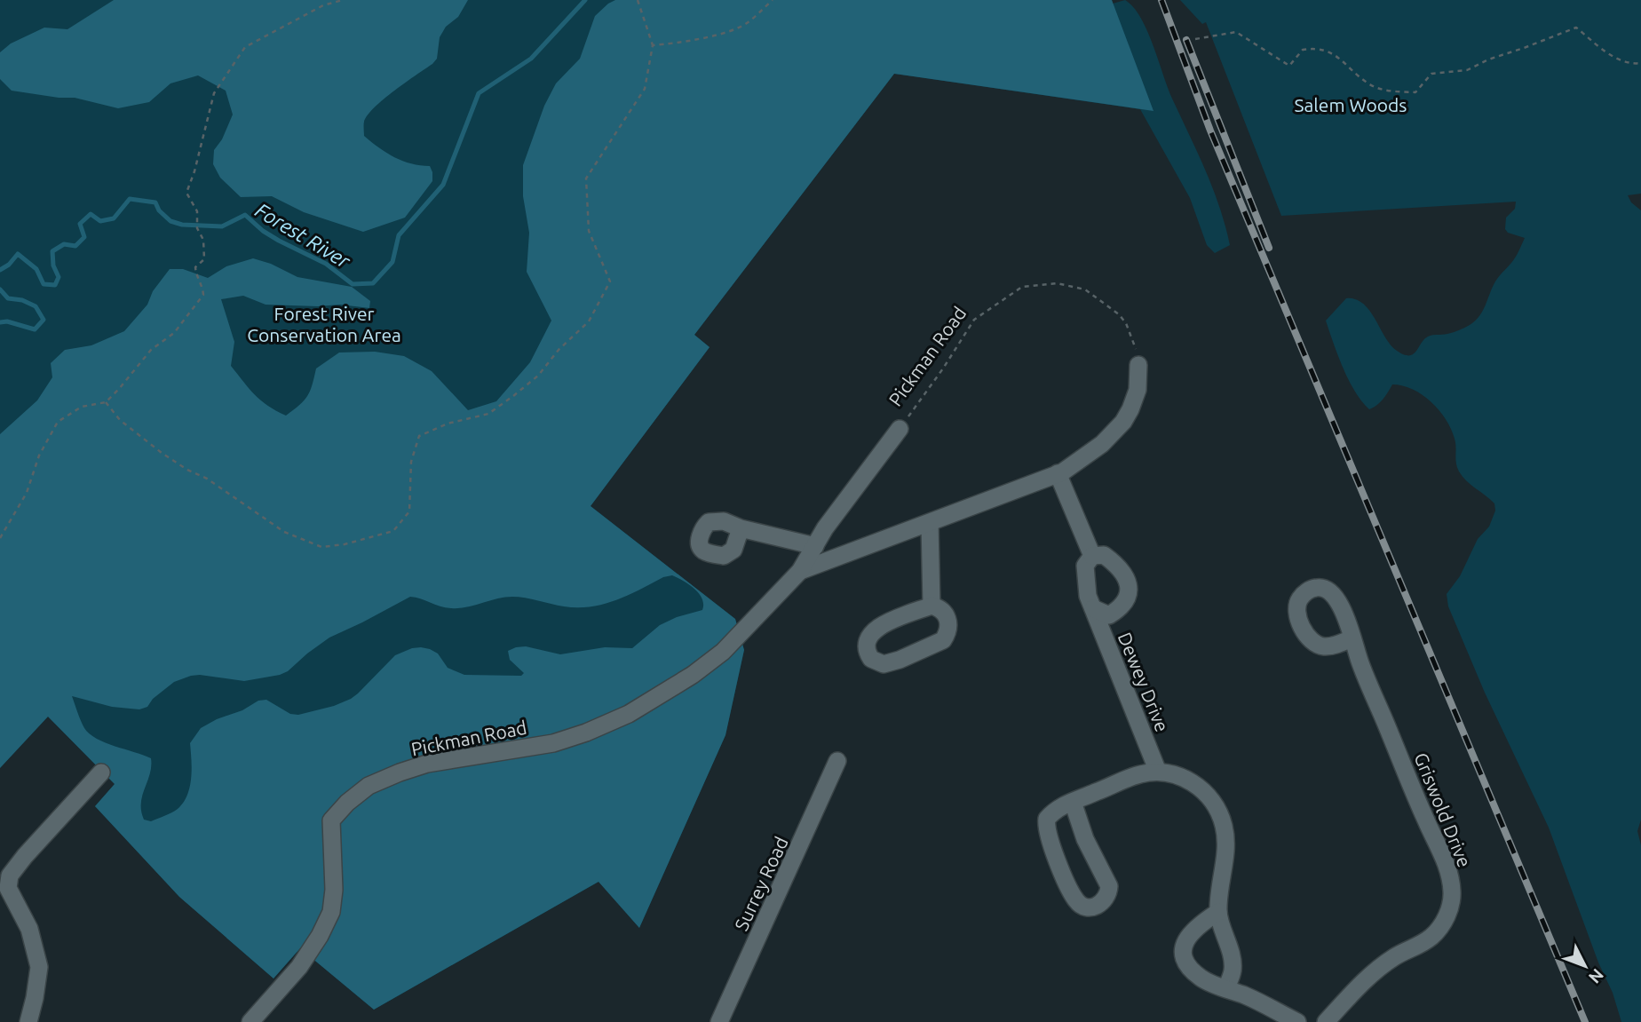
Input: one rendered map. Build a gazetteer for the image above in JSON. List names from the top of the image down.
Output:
{
  "streets": {
    "street": [
      "Pickman Road",
      "Dewey Drive",
      "Griswold Drive",
      "Surrey Road"
    ]
  },
  "water": ["Forest River"],
  "parks": ["Salem Woods", "Forest River Conservation Area"],
  "north": "bottom right"
}
